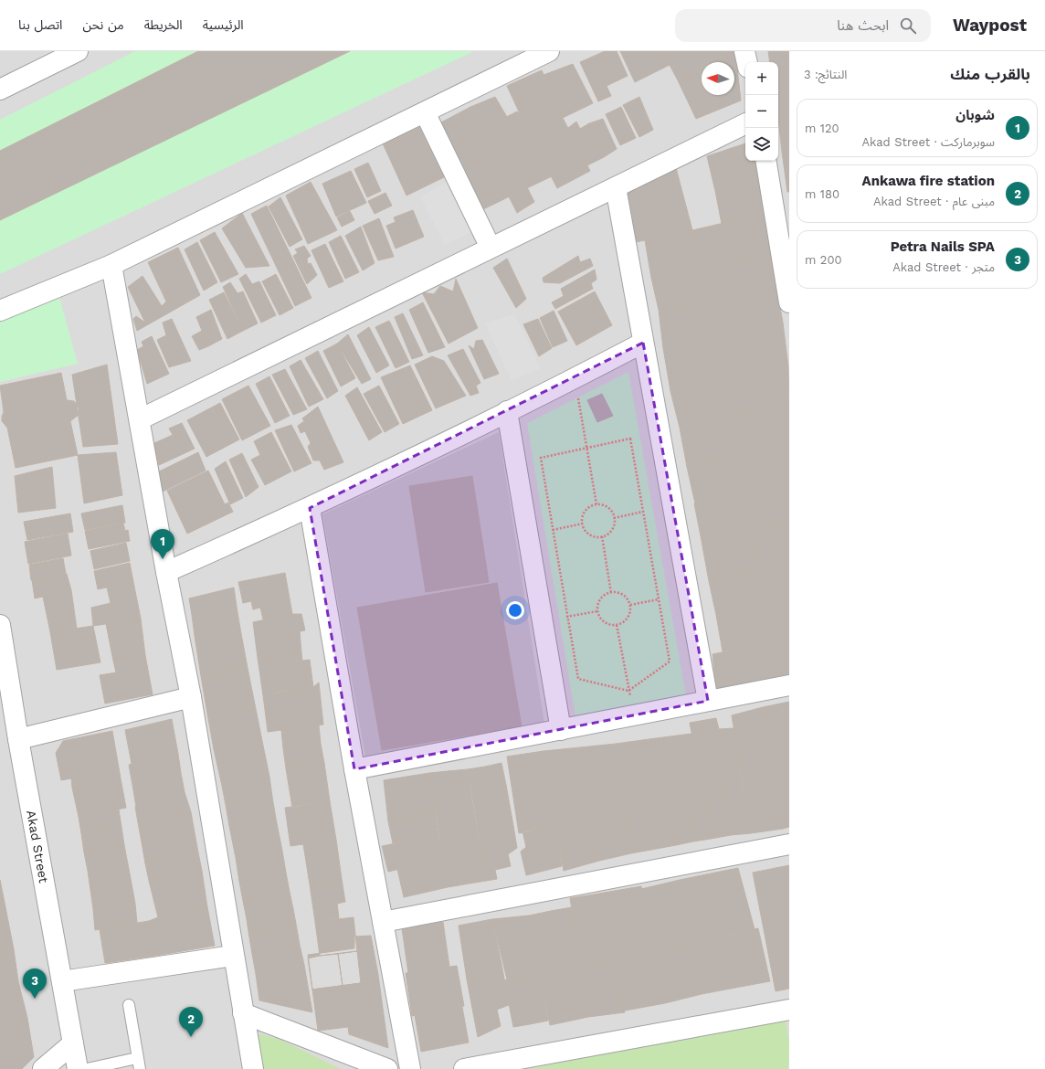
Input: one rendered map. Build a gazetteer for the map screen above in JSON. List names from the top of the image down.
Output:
{
  "streets": {
    "street": ["Akad Street"]
  },
  "north": "left",
  "page": {
    "header": "Waypost",
    "search": "ابحث هنا",
    "nav": [
      "الرئيسية",
      "الخريطة",
      "من نحن",
      "اتصل بنا"
    ],
    "heading": ["بالقرب منك", "النتائج: 3"],
    "map_buttons": ["+", "−"],
    "list": [
      {
        "mark": "1",
        "name": "شوبان",
        "note": "سوبرماركت · Akad Street",
        "value": "120 m"
      },
      {
        "mark": "2",
        "name": "Ankawa fire station",
        "note": "مبنى عام · Akad Street",
        "value": "180 m"
      },
      {
        "mark": "3",
        "name": "Petra Nails SPA",
        "note": "متجر · Akad Street",
        "value": "200 m"
      }
    ],
    "pins": ["1", "3", "2"]
  }
}
